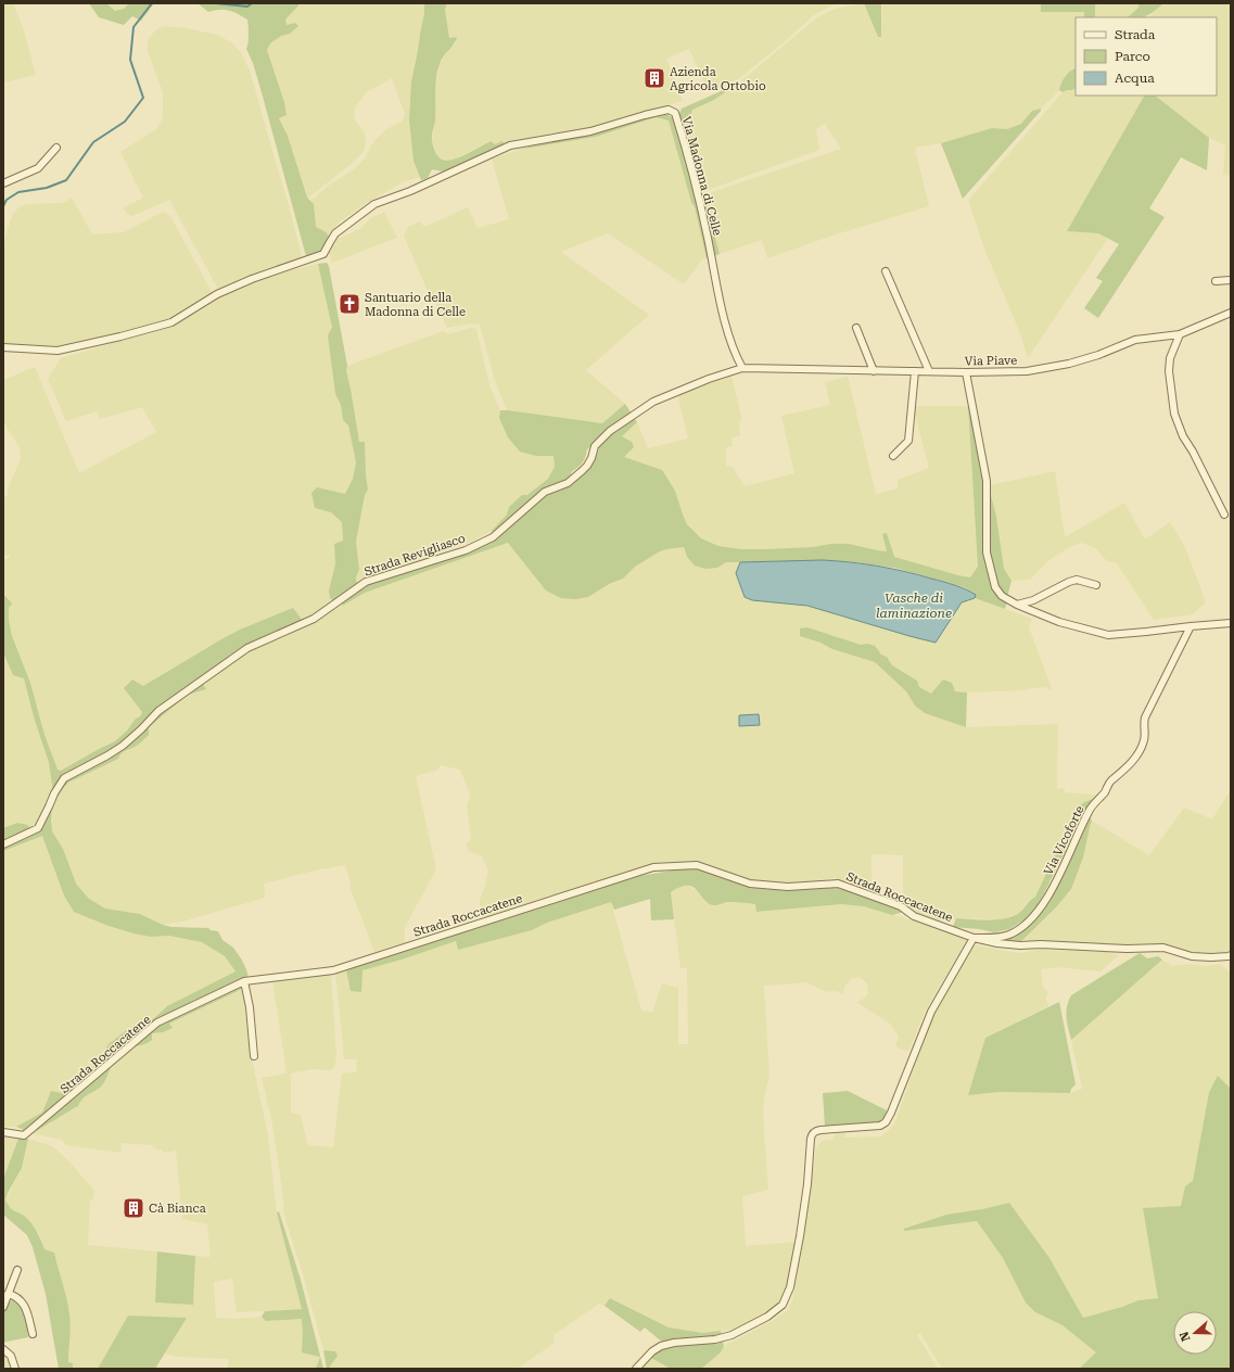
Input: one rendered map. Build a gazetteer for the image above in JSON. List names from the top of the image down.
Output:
{
  "streets": {
    "street": [
      "Via Madonna di Celle",
      "Via Piave",
      "Strada Revigliasco",
      "Via Vicoforte",
      "Strada Roccacatene"
    ]
  },
  "crossings": [
    ["Via Madonna di Celle", "Via Piave"],
    ["Via Madonna di Celle", "Strada Revigliasco"],
    ["Via Piave", "Strada Revigliasco"],
    ["Via Vicoforte", "Strada Roccacatene"]
  ],
  "water": ["Vasche di laminazione"],
  "places": {
    "building": ["Azienda Agricola Ortobio", "Cà Bianca"],
    "church": ["Santuario della Madonna di Celle"]
  },
  "legend": ["Strada", "Parco", "Acqua"],
  "north": "left"
}
